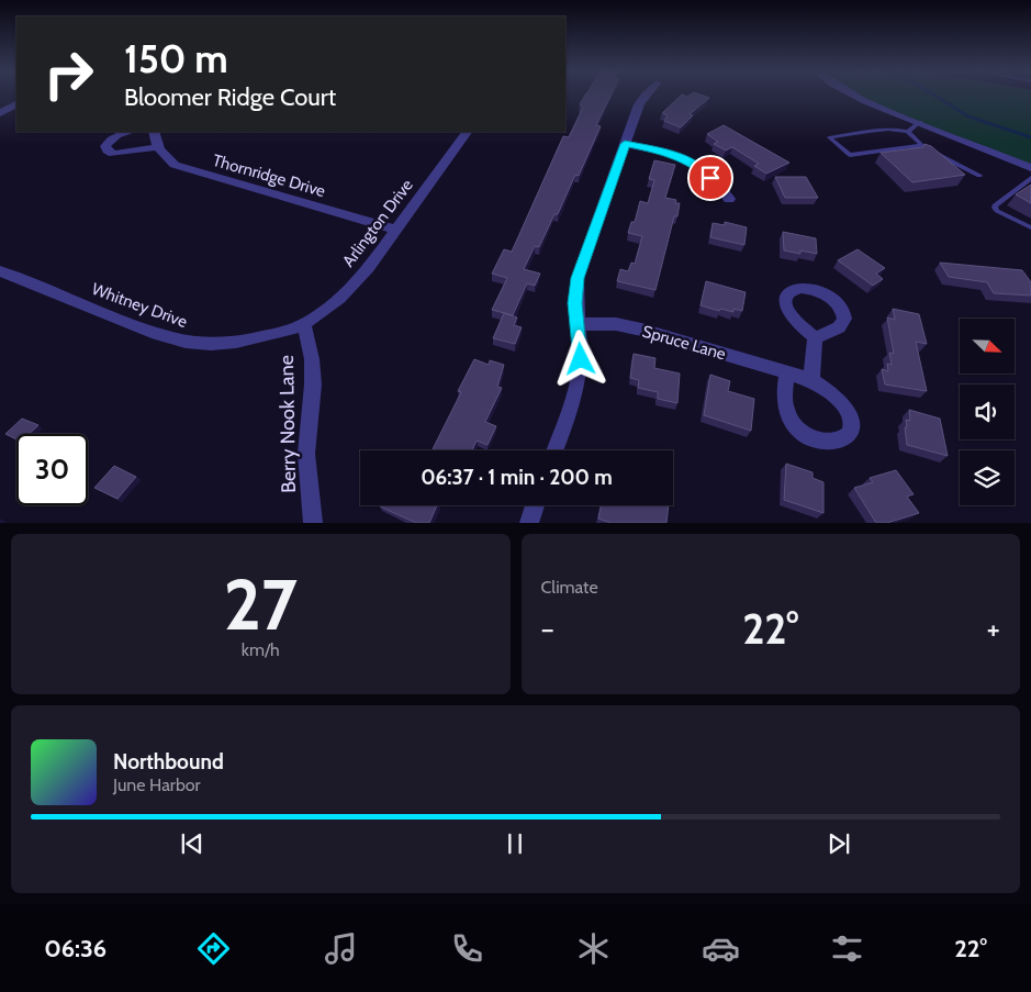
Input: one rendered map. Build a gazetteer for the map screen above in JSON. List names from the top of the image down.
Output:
{
  "streets": {
    "street": [
      "Thornridge Drive",
      "Arlington Drive",
      "Whitney Drive",
      "Spruce Lane",
      "Berry Nook Lane"
    ]
  },
  "crossings": [
    ["Thornridge Drive", "Arlington Drive"],
    ["Arlington Drive", "Whitney Drive"],
    ["Arlington Drive", "Berry Nook Lane"],
    ["Whitney Drive", "Berry Nook Lane"]
  ],
  "north": "bottom right",
  "page": {
    "turn": ["150 m", "Bloomer Ridge Court"],
    "limit": "30",
    "trip": "06:37 · 1 min · 200 m",
    "tile": [
      ["27", "km/h"],
      "Climate"
    ],
    "heat": ["−", "22°", "+"],
    "song": ["Northbound", "June Harbor"],
    "tabs": ["06:36", "22°"]
  }
}
